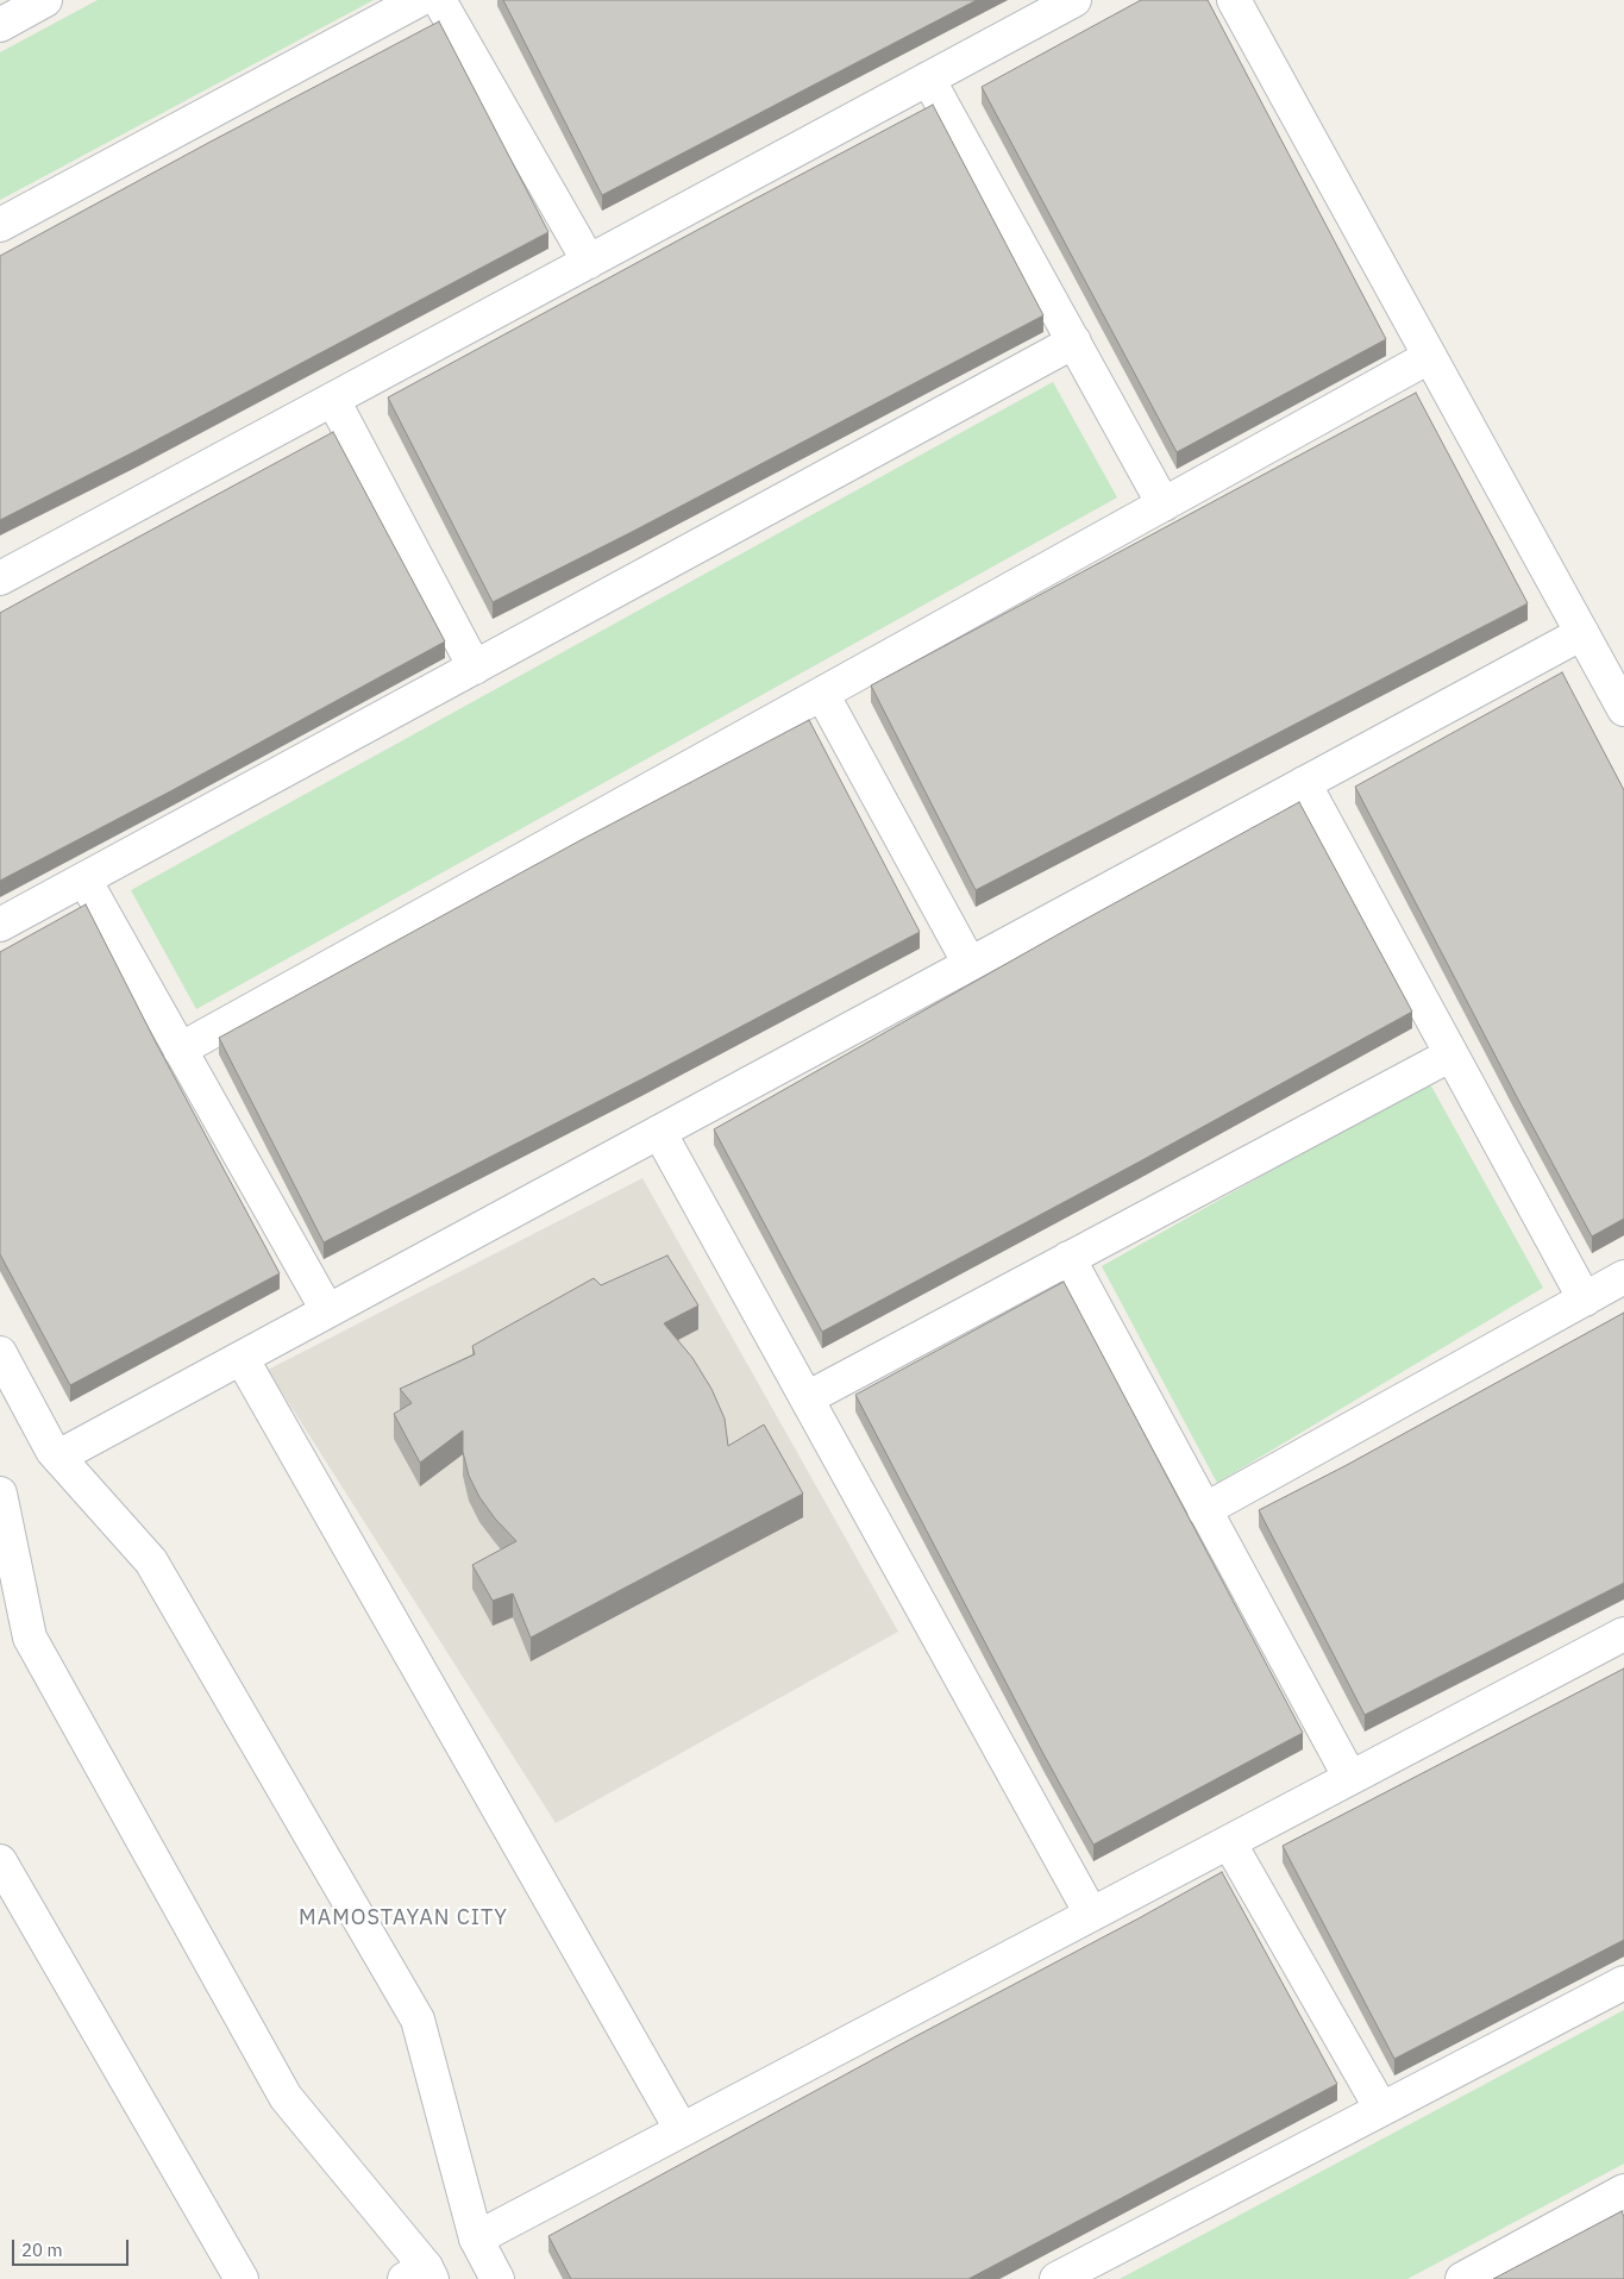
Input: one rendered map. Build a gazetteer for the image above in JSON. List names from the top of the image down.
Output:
{
  "districts": ["MAMOSTAYAN CITY"],
  "scale_bar": "20 m"
}
